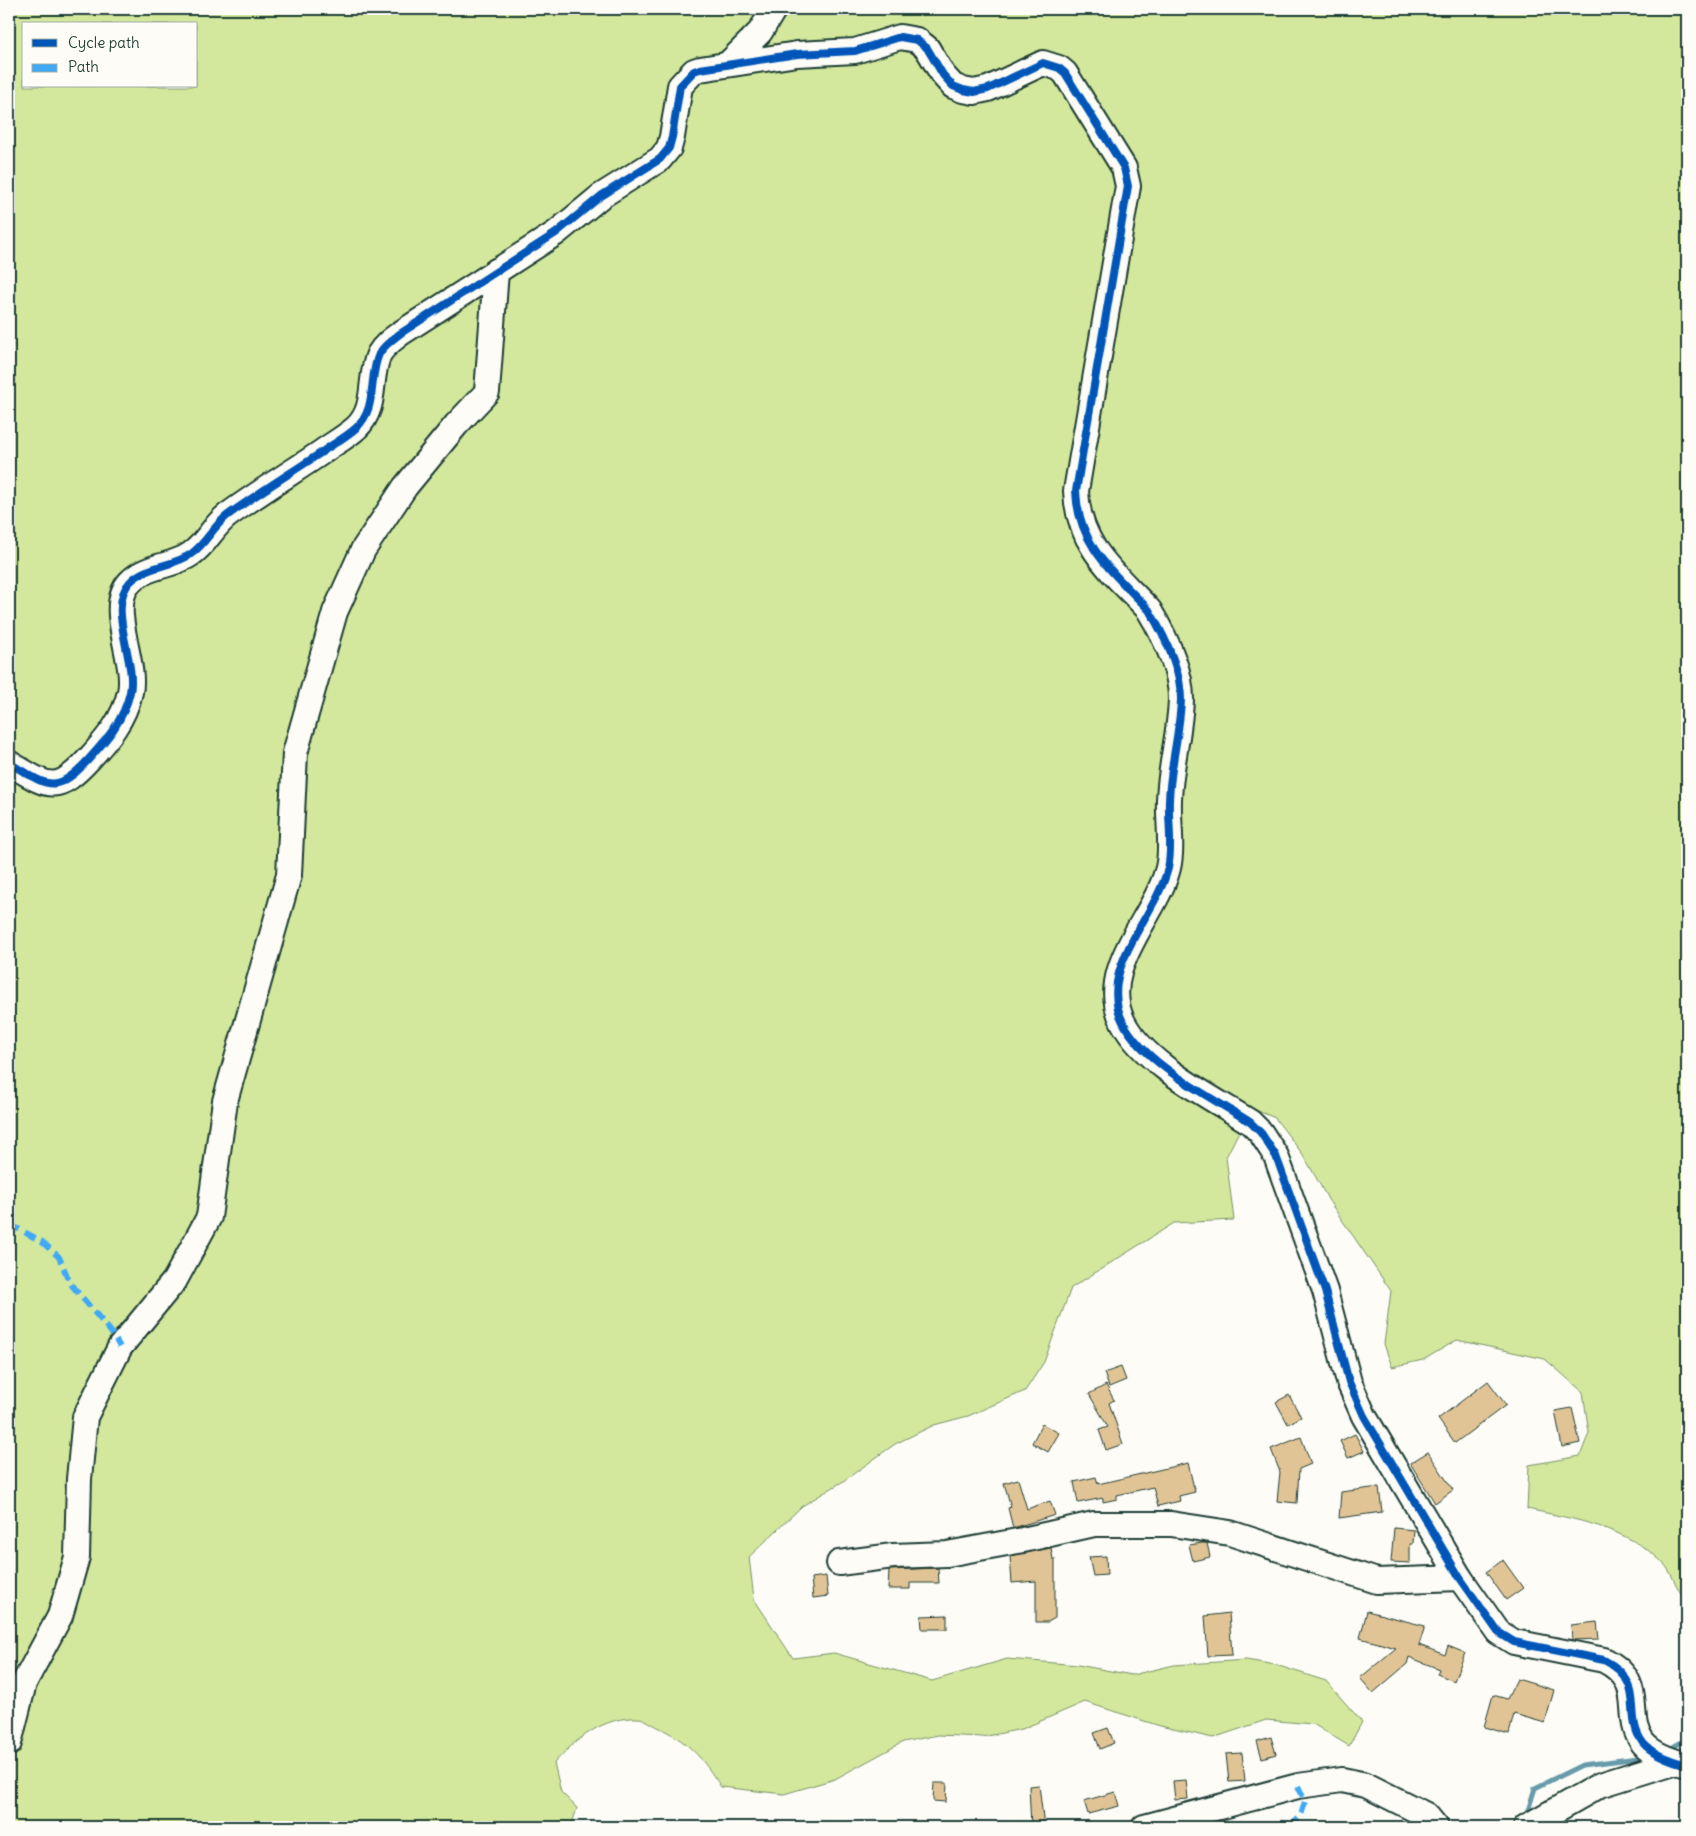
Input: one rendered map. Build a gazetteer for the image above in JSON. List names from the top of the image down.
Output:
{
  "legend": ["Cycle path", "Path"]
}
